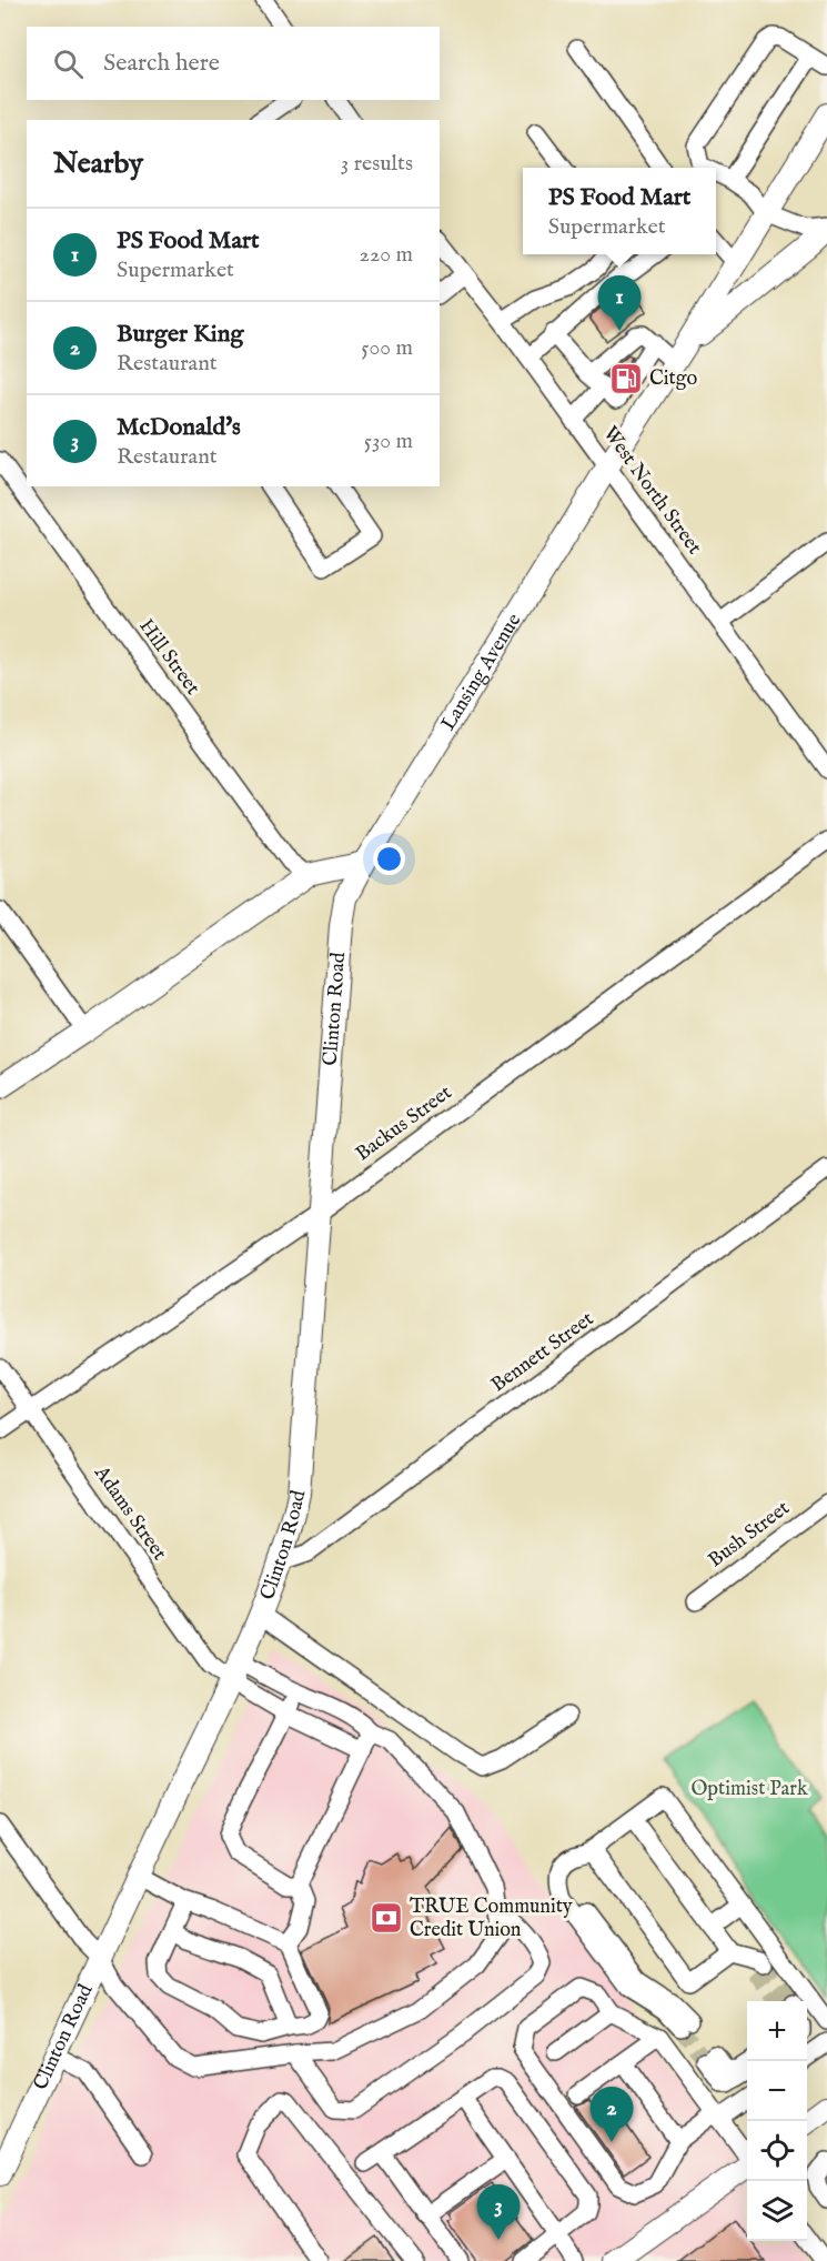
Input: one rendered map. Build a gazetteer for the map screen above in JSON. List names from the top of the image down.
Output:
{
  "streets": {
    "main road": ["Lansing Avenue", "Clinton Road"],
    "street": [
      "West North Street",
      "Hill Street",
      "Backus Street",
      "Bennett Street",
      "Adams Street",
      "Bush Street"
    ]
  },
  "crossings": [
    ["West North Street", "Lansing Avenue"],
    ["Lansing Avenue", "Clinton Road"],
    ["Clinton Road", "Backus Street"],
    ["Clinton Road", "Bennett Street"],
    ["Clinton Road", "Adams Street"],
    ["Backus Street", "Adams Street"]
  ],
  "parks": ["Optimist Park"],
  "places": {
    "fuel station": ["Citgo"],
    "bank": ["TRUE Community Credit Union"]
  },
  "page": {
    "search": "Search here",
    "heading": ["Nearby", "3 results"],
    "popup": ["PS Food Mart", "Supermarket"],
    "list": [
      {
        "mark": "1",
        "name": "PS Food Mart",
        "note": "Supermarket",
        "value": "220 m"
      },
      {
        "mark": "2",
        "name": "Burger King",
        "note": "Restaurant",
        "value": "500 m"
      },
      {
        "mark": "3",
        "name": "McDonald's",
        "note": "Restaurant",
        "value": "530 m"
      }
    ],
    "pins": ["1", "2", "3"],
    "map_buttons": ["+", "−"]
  }
}
